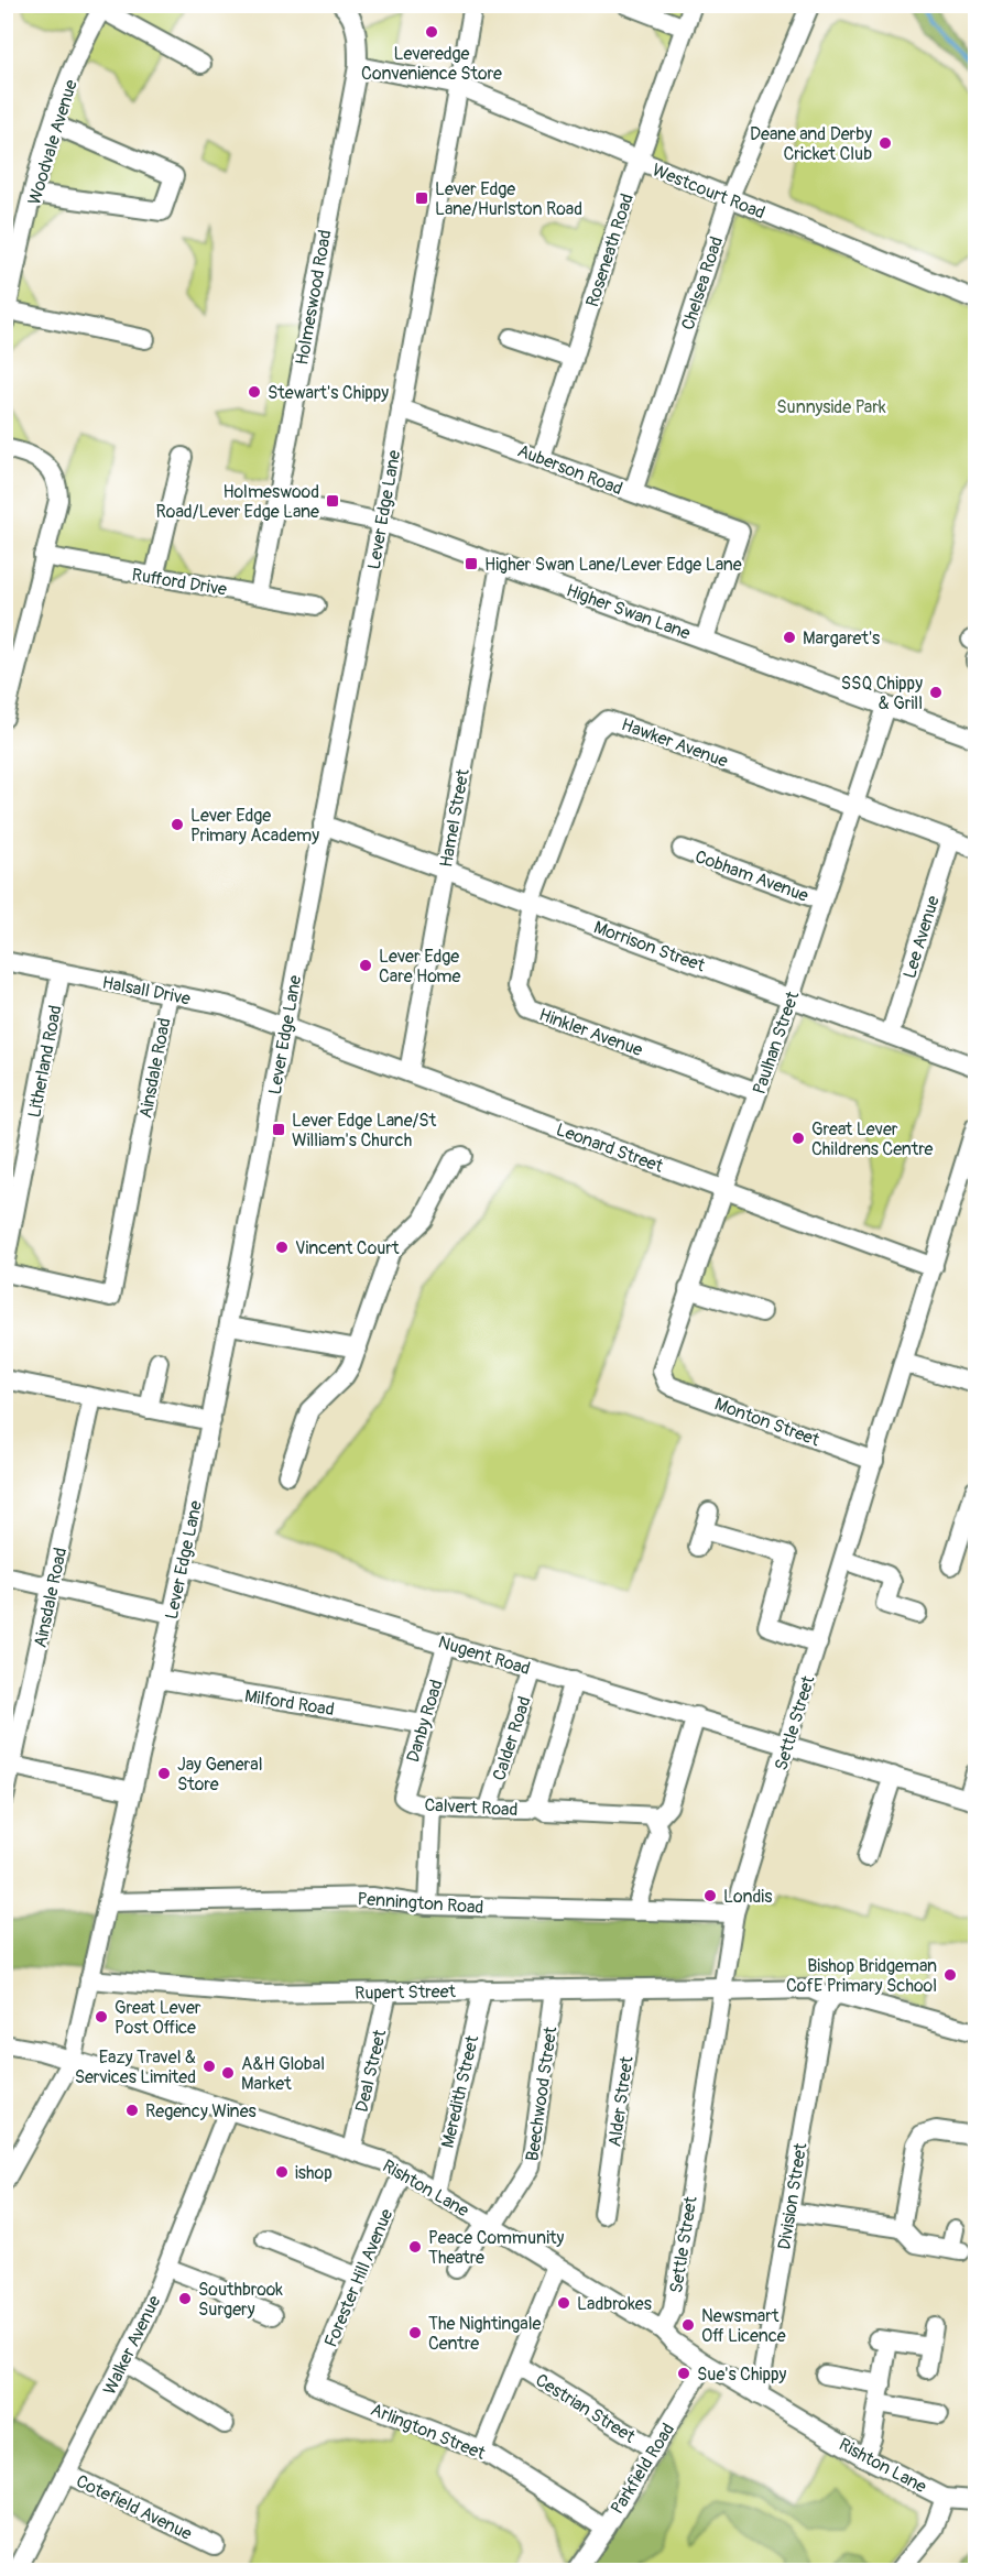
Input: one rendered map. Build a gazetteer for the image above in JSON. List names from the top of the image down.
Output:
{
  "streets": {
    "street": [
      "Woodvale Avenue",
      "Westcourt Road",
      "Roseneath Road",
      "Chelsea Road",
      "Holmeswood Road",
      "Auberson Road",
      "Lever Edge Lane",
      "Rufford Drive",
      "Higher Swan Lane",
      "Hawker Avenue",
      "Hamel Street",
      "Cobham Avenue",
      "Lee Avenue",
      "Morrison Street",
      "Halsall Drive",
      "Hinkler Avenue",
      "Paulhan Street",
      "Litherland Road",
      "Ainsdale Road",
      "Leonard Street",
      "Monton Street",
      "Nugent Road",
      "Milford Road",
      "Danby Road",
      "Settle Street",
      "Calder Road",
      "Calvert Road",
      "Pennington Road",
      "Rupert Street",
      "Deal Street",
      "Meredith Street",
      "Beechwood Street",
      "Alder Street",
      "Rishton Lane",
      "Division Street",
      "Forester Hill Avenue",
      "Walker Avenue",
      "Cestrian Street",
      "Arlington Street",
      "Parkfield Road",
      "Cotefield Avenue"
    ]
  },
  "crossings": [
    ["Westcourt Road", "Roseneath Road"],
    ["Westcourt Road", "Chelsea Road"],
    ["Westcourt Road", "Holmeswood Road"],
    ["Westcourt Road", "Lever Edge Lane"],
    ["Roseneath Road", "Auberson Road"],
    ["Chelsea Road", "Auberson Road"],
    ["Holmeswood Road", "Rufford Drive"],
    ["Holmeswood Road", "Higher Swan Lane"],
    ["Auberson Road", "Lever Edge Lane"],
    ["Auberson Road", "Higher Swan Lane"],
    ["Lever Edge Lane", "Higher Swan Lane"],
    ["Lever Edge Lane", "Morrison Street"],
    ["Lever Edge Lane", "Halsall Drive"],
    ["Lever Edge Lane", "Leonard Street"],
    ["Lever Edge Lane", "Nugent Road"],
    ["Lever Edge Lane", "Milford Road"],
    ["Lever Edge Lane", "Pennington Road"],
    ["Lever Edge Lane", "Rupert Street"],
    ["Lever Edge Lane", "Rishton Lane"],
    ["Higher Swan Lane", "Hamel Street"],
    ["Higher Swan Lane", "Paulhan Street"],
    ["Hawker Avenue", "Morrison Street"],
    ["Hawker Avenue", "Hinkler Avenue"],
    ["Hawker Avenue", "Paulhan Street"],
    ["Hamel Street", "Morrison Street"],
    ["Hamel Street", "Leonard Street"],
    ["Cobham Avenue", "Paulhan Street"],
    ["Lee Avenue", "Morrison Street"],
    ["Morrison Street", "Hinkler Avenue"],
    ["Morrison Street", "Paulhan Street"],
    ["Halsall Drive", "Litherland Road"],
    ["Halsall Drive", "Ainsdale Road"],
    ["Halsall Drive", "Leonard Street"],
    ["Hinkler Avenue", "Paulhan Street"],
    ["Paulhan Street", "Leonard Street"],
    ["Paulhan Street", "Monton Street"],
    ["Leonard Street", "Settle Street"],
    ["Monton Street", "Settle Street"],
    ["Nugent Road", "Danby Road"],
    ["Nugent Road", "Settle Street"],
    ["Nugent Road", "Calder Road"],
    ["Milford Road", "Danby Road"],
    ["Danby Road", "Calvert Road"],
    ["Settle Street", "Pennington Road"],
    ["Settle Street", "Rupert Street"],
    ["Settle Street", "Rishton Lane"],
    ["Calder Road", "Calvert Road"],
    ["Rupert Street", "Deal Street"],
    ["Rupert Street", "Meredith Street"],
    ["Rupert Street", "Beechwood Street"],
    ["Rupert Street", "Alder Street"],
    ["Rupert Street", "Division Street"],
    ["Deal Street", "Rishton Lane"],
    ["Meredith Street", "Rishton Lane"],
    ["Beechwood Street", "Rishton Lane"],
    ["Rishton Lane", "Division Street"],
    ["Rishton Lane", "Forester Hill Avenue"],
    ["Rishton Lane", "Walker Avenue"],
    ["Rishton Lane", "Parkfield Road"],
    ["Forester Hill Avenue", "Arlington Street"],
    ["Walker Avenue", "Cotefield Avenue"],
    ["Cestrian Street", "Parkfield Road"],
    ["Arlington Street", "Parkfield Road"]
  ],
  "parks": ["Sunnyside Park"],
  "places": {
    "other": [
      "Leveredge Convenience Store",
      "Deane and Derby Cricket Club",
      "Stewart's Chippy",
      "Margaret's",
      "SSQ Chippy & Grill",
      "Lever Edge Primary Academy",
      "Lever Edge Care Home",
      "Great Lever Childrens Centre",
      "Vincent Court",
      "Jay General Store",
      "Londis",
      "Bishop Bridgeman CofE Primary School",
      "Great Lever Post Office",
      "Eazy Travel & Services Limited",
      "A&H Global Market",
      "Regency Wines",
      "ishop",
      "Peace Community Theatre",
      "Southbrook Surgery",
      "Ladbrokes",
      "Newsmart Off Licence",
      "The Nightingale Centre",
      "Sue's Chippy"
    ],
    "transit": [
      "Lever Edge Lane/Hurlston Road",
      "Holmeswood Road/Lever Edge Lane",
      "Higher Swan Lane/Lever Edge Lane",
      "Lever Edge Lane/St William's Church"
    ]
  }
}
